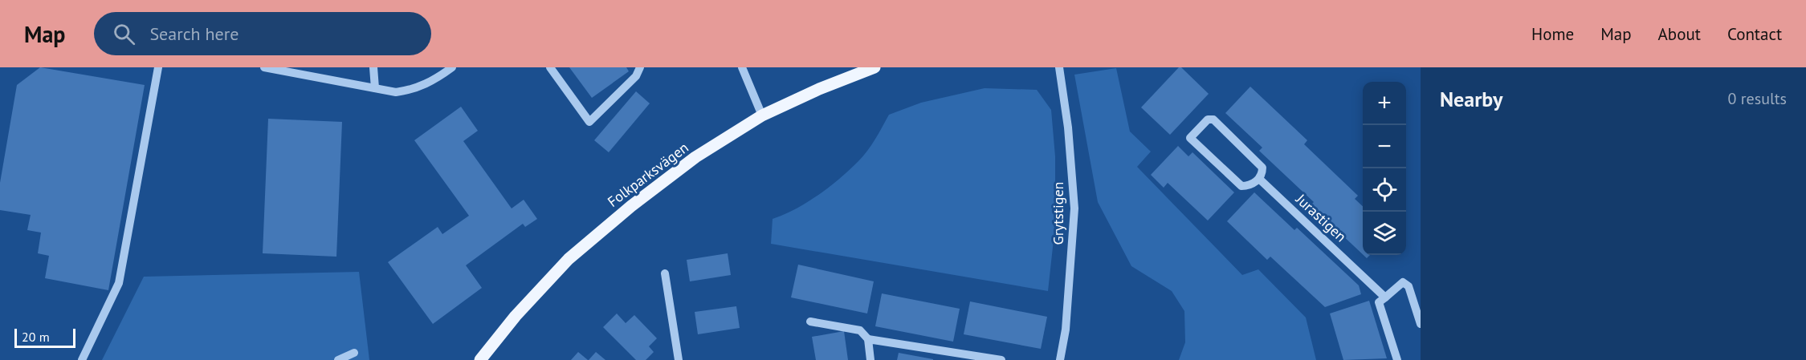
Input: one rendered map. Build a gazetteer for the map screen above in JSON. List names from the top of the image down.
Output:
{
  "streets": {
    "main road": ["Folkparksvägen"],
    "street": ["Grytstigen", "Jurastigen"]
  },
  "scale_bar": "20 m",
  "page": {
    "header": "Map",
    "search": "Search here",
    "nav": [
      "Home",
      "Map",
      "About",
      "Contact"
    ],
    "heading": ["Nearby", "0 results"],
    "map_buttons": ["+", "−"],
    "scale": "20 m"
  }
}
